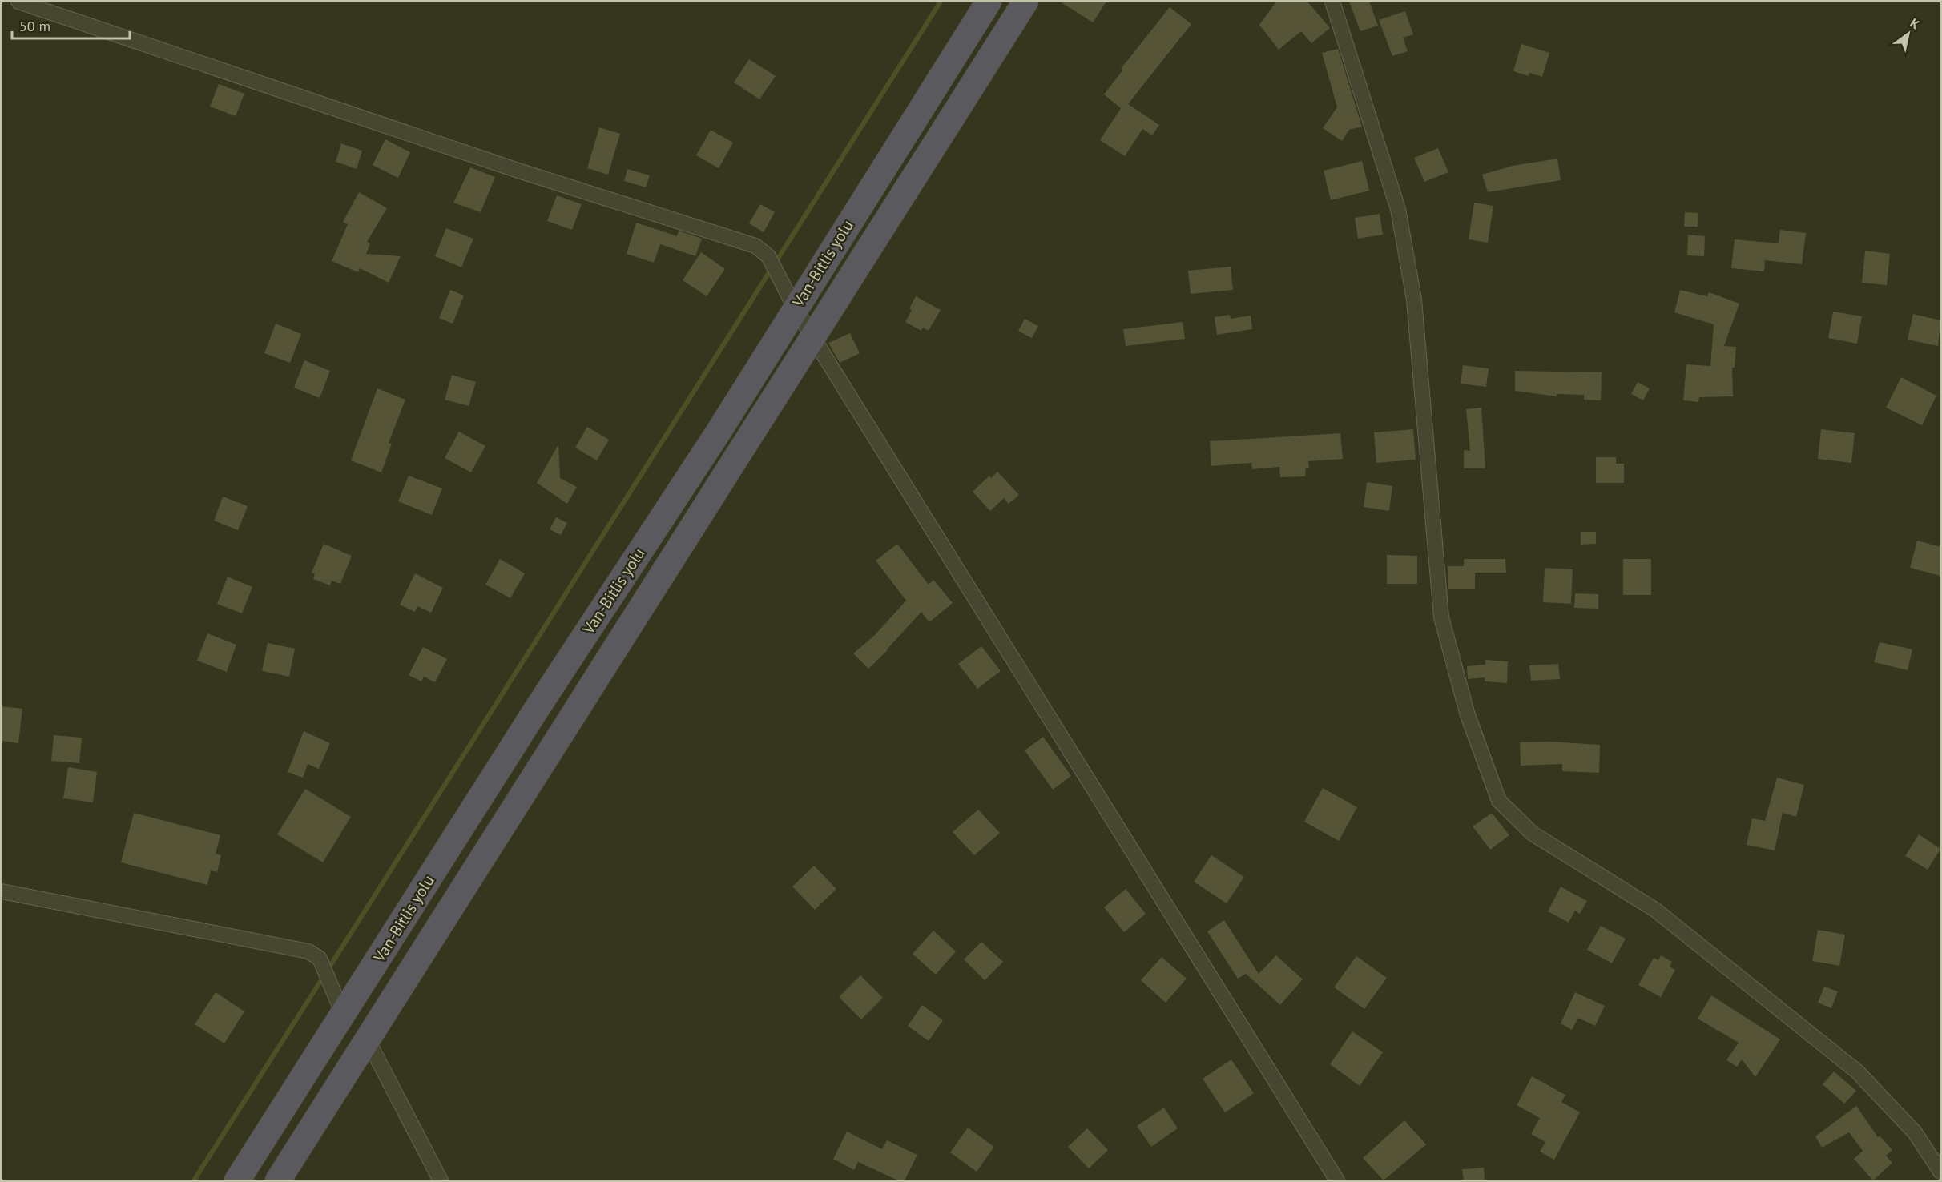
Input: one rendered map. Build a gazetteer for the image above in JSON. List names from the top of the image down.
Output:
{
  "streets": {
    "highway": ["Van-Bitlis yolu"]
  },
  "scale_bar": "50 m",
  "north": "top right"
}
